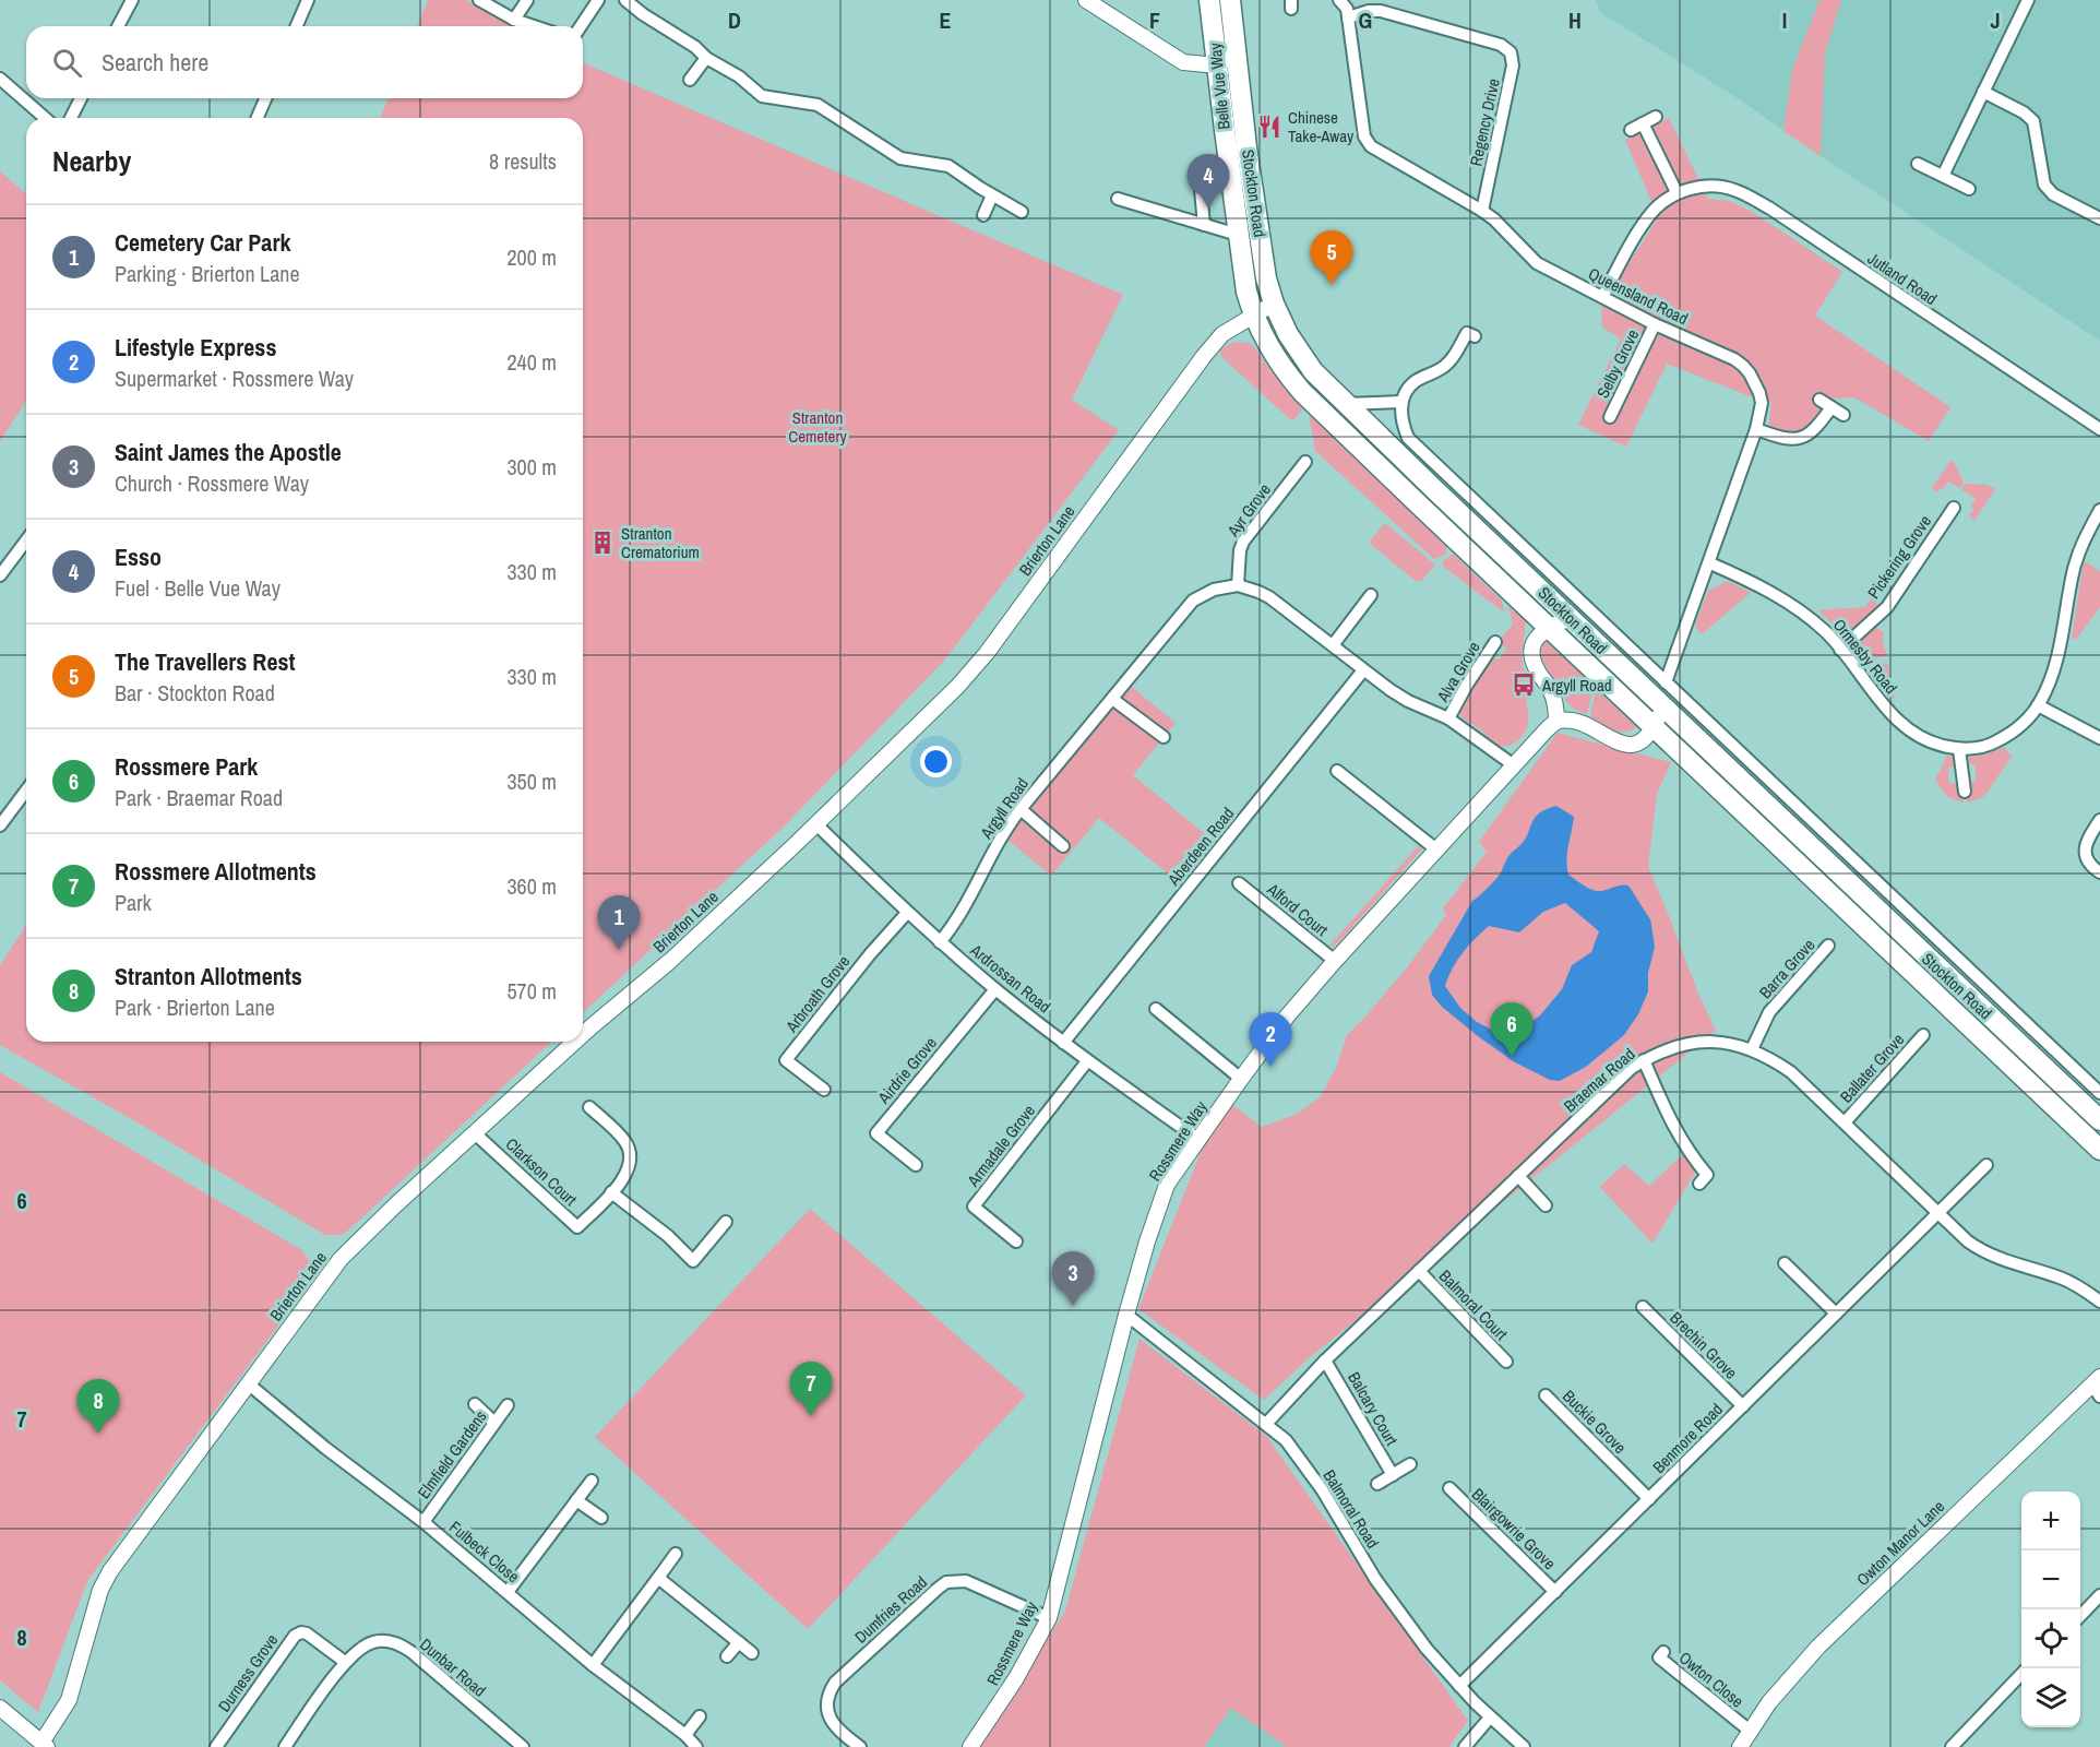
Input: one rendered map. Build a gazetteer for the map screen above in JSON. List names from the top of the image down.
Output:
{
  "streets": {
    "highway": ["Belle Vue Way", "Stockton Road"],
    "street": [
      "Regency Drive",
      "Jutland Road",
      "Queensland Road",
      "Selby Grove",
      "Ayr Grove",
      "Brierton Lane",
      "Pickering Grove",
      "Ormesby Road",
      "Alva Grove",
      "Argyll Road",
      "Aberdeen Road",
      "Alford Court",
      "Barra Grove",
      "Ardrossan Road",
      "Arbroath Grove",
      "Ballater Grove",
      "Airdrie Grove",
      "Braemar Road",
      "Rossmere Way",
      "Armadale Grove",
      "Clarkson Court",
      "Balmoral Court",
      "Brechin Grove",
      "Balcary Court",
      "Buckie Grove",
      "Benmore Road",
      "Elmfield Gardens",
      "Balmoral Road",
      "Blairgowrie Grove",
      "Owton Manor Lane",
      "Fulbeck Close",
      "Dumfries Road",
      "Dunbar Road",
      "Durness Grove",
      "Owton Close"
    ]
  },
  "crossings": [
    ["Belle Vue Way", "Stockton Road"],
    ["Regency Drive", "Queensland Road"],
    ["Stockton Road", "Queensland Road"],
    ["Stockton Road", "Brierton Lane"],
    ["Queensland Road", "Selby Grove"],
    ["Queensland Road", "Ormesby Road"],
    ["Ayr Grove", "Argyll Road"],
    ["Brierton Lane", "Ardrossan Road"],
    ["Brierton Lane", "Clarkson Court"],
    ["Brierton Lane", "Fulbeck Close"],
    ["Pickering Grove", "Ormesby Road"],
    ["Argyll Road", "Ardrossan Road"],
    ["Aberdeen Road", "Ardrossan Road"],
    ["Alford Court", "Rossmere Way"],
    ["Barra Grove", "Braemar Road"],
    ["Ardrossan Road", "Arbroath Grove"],
    ["Ardrossan Road", "Airdrie Grove"],
    ["Ardrossan Road", "Rossmere Way"],
    ["Ardrossan Road", "Armadale Grove"],
    ["Ballater Grove", "Braemar Road"],
    ["Braemar Road", "Balmoral Court"],
    ["Braemar Road", "Balcary Court"],
    ["Braemar Road", "Benmore Road"],
    ["Braemar Road", "Balmoral Road"],
    ["Rossmere Way", "Balmoral Road"],
    ["Rossmere Way", "Dumfries Road"],
    ["Brechin Grove", "Benmore Road"],
    ["Buckie Grove", "Benmore Road"],
    ["Benmore Road", "Balmoral Road"],
    ["Benmore Road", "Blairgowrie Grove"],
    ["Elmfield Gardens", "Fulbeck Close"],
    ["Owton Manor Lane", "Owton Close"],
    ["Dunbar Road", "Durness Grove"]
  ],
  "parks": ["Stranton Cemetery"],
  "places": {
    "restaurant": ["Chinese Take-Away"],
    "building": ["Stranton Crematorium"],
    "bus stop": ["Argyll Road"]
  },
  "page": {
    "search": "Search here",
    "heading": ["Nearby", "8 results"],
    "pins": [
      "4",
      "5",
      "1",
      "6",
      "2",
      "3",
      "7",
      "8"
    ],
    "list": [
      {
        "mark": "1",
        "name": "Cemetery Car Park",
        "note": "Parking · Brierton Lane",
        "value": "200 m"
      },
      {
        "mark": "2",
        "name": "Lifestyle Express",
        "note": "Supermarket · Rossmere Way",
        "value": "240 m"
      },
      {
        "mark": "3",
        "name": "Saint James the Apostle",
        "note": "Church · Rossmere Way",
        "value": "300 m"
      },
      {
        "mark": "4",
        "name": "Esso",
        "note": "Fuel · Belle Vue Way",
        "value": "330 m"
      },
      {
        "mark": "5",
        "name": "The Travellers Rest",
        "note": "Bar · Stockton Road",
        "value": "330 m"
      },
      {
        "mark": "6",
        "name": "Rossmere Park",
        "note": "Park · Braemar Road",
        "value": "350 m"
      },
      {
        "mark": "7",
        "name": "Rossmere Allotments",
        "note": "Park",
        "value": "360 m"
      },
      {
        "mark": "8",
        "name": "Stranton Allotments",
        "note": "Park · Brierton Lane",
        "value": "570 m"
      }
    ],
    "map_buttons": ["+", "−"]
  },
  "grid": {
    "columns": [
      "D",
      "E",
      "F",
      "G",
      "H",
      "I",
      "J"
    ],
    "rows": ["6", "7", "8"]
  }
}
